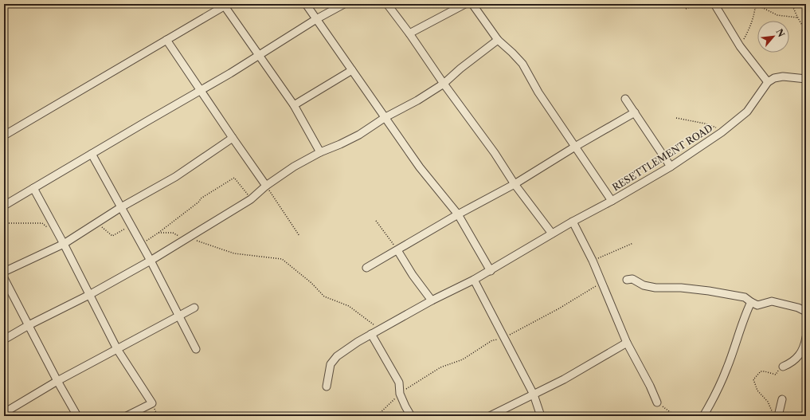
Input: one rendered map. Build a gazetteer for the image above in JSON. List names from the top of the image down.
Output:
{
  "streets": {
    "street": ["RESETTLEMENT ROAD"]
  },
  "north": "top right"
}
